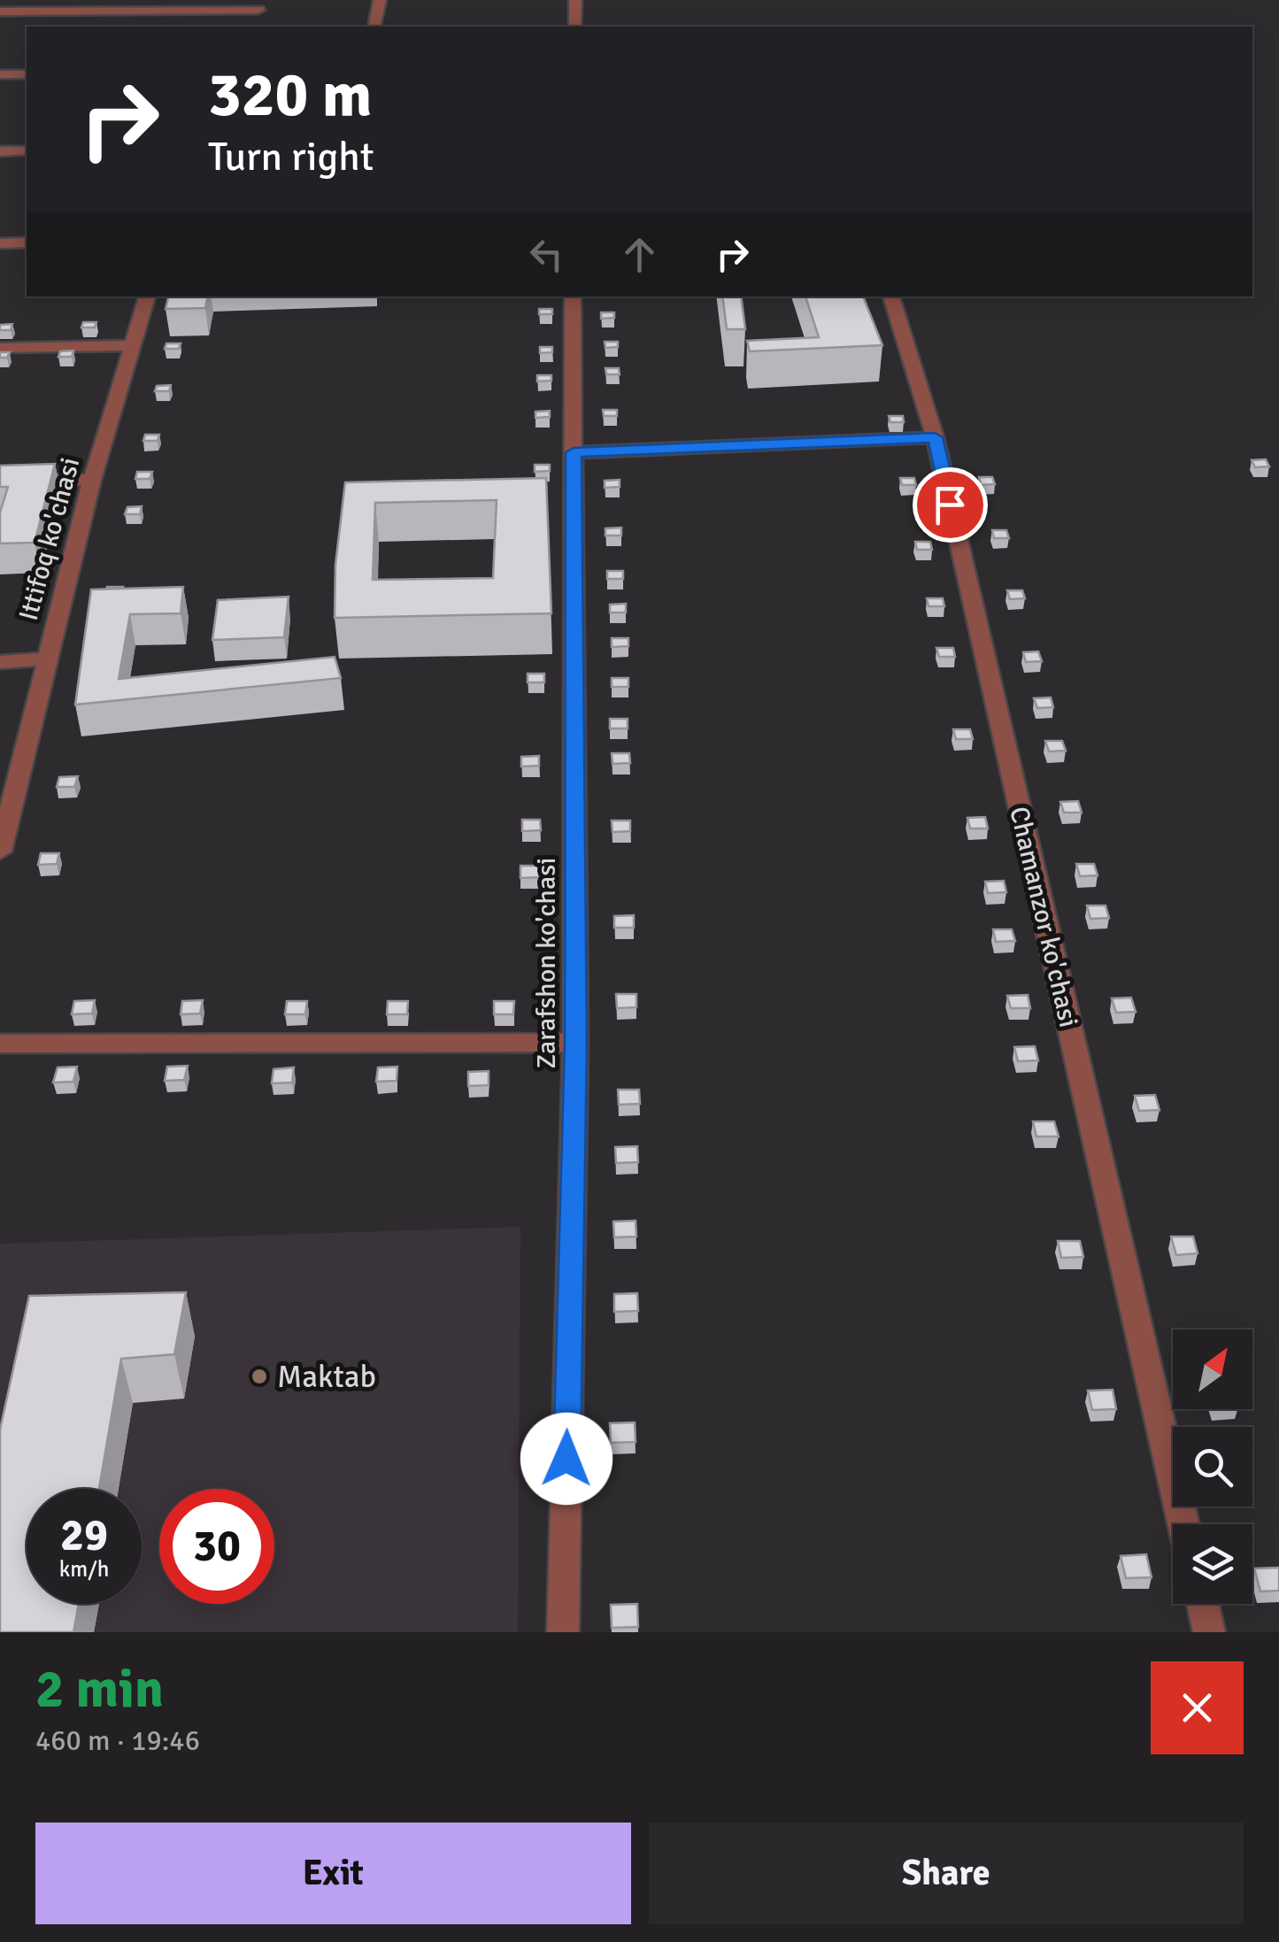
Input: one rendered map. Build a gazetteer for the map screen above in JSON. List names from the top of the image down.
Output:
{
  "streets": {
    "street": ["Ittifoq ko'chasi", "Chamanzor ko'chasi", "Zarafshon ko'chasi"]
  },
  "places": ["Maktab"],
  "north": "top right",
  "page": {
    "turn": ["320 m", "Turn right"],
    "speed": "29 km/h",
    "limit": "30",
    "heading": ["2 min", "460 m · 19:46"],
    "buttons": ["Exit", "Share"]
  }
}
